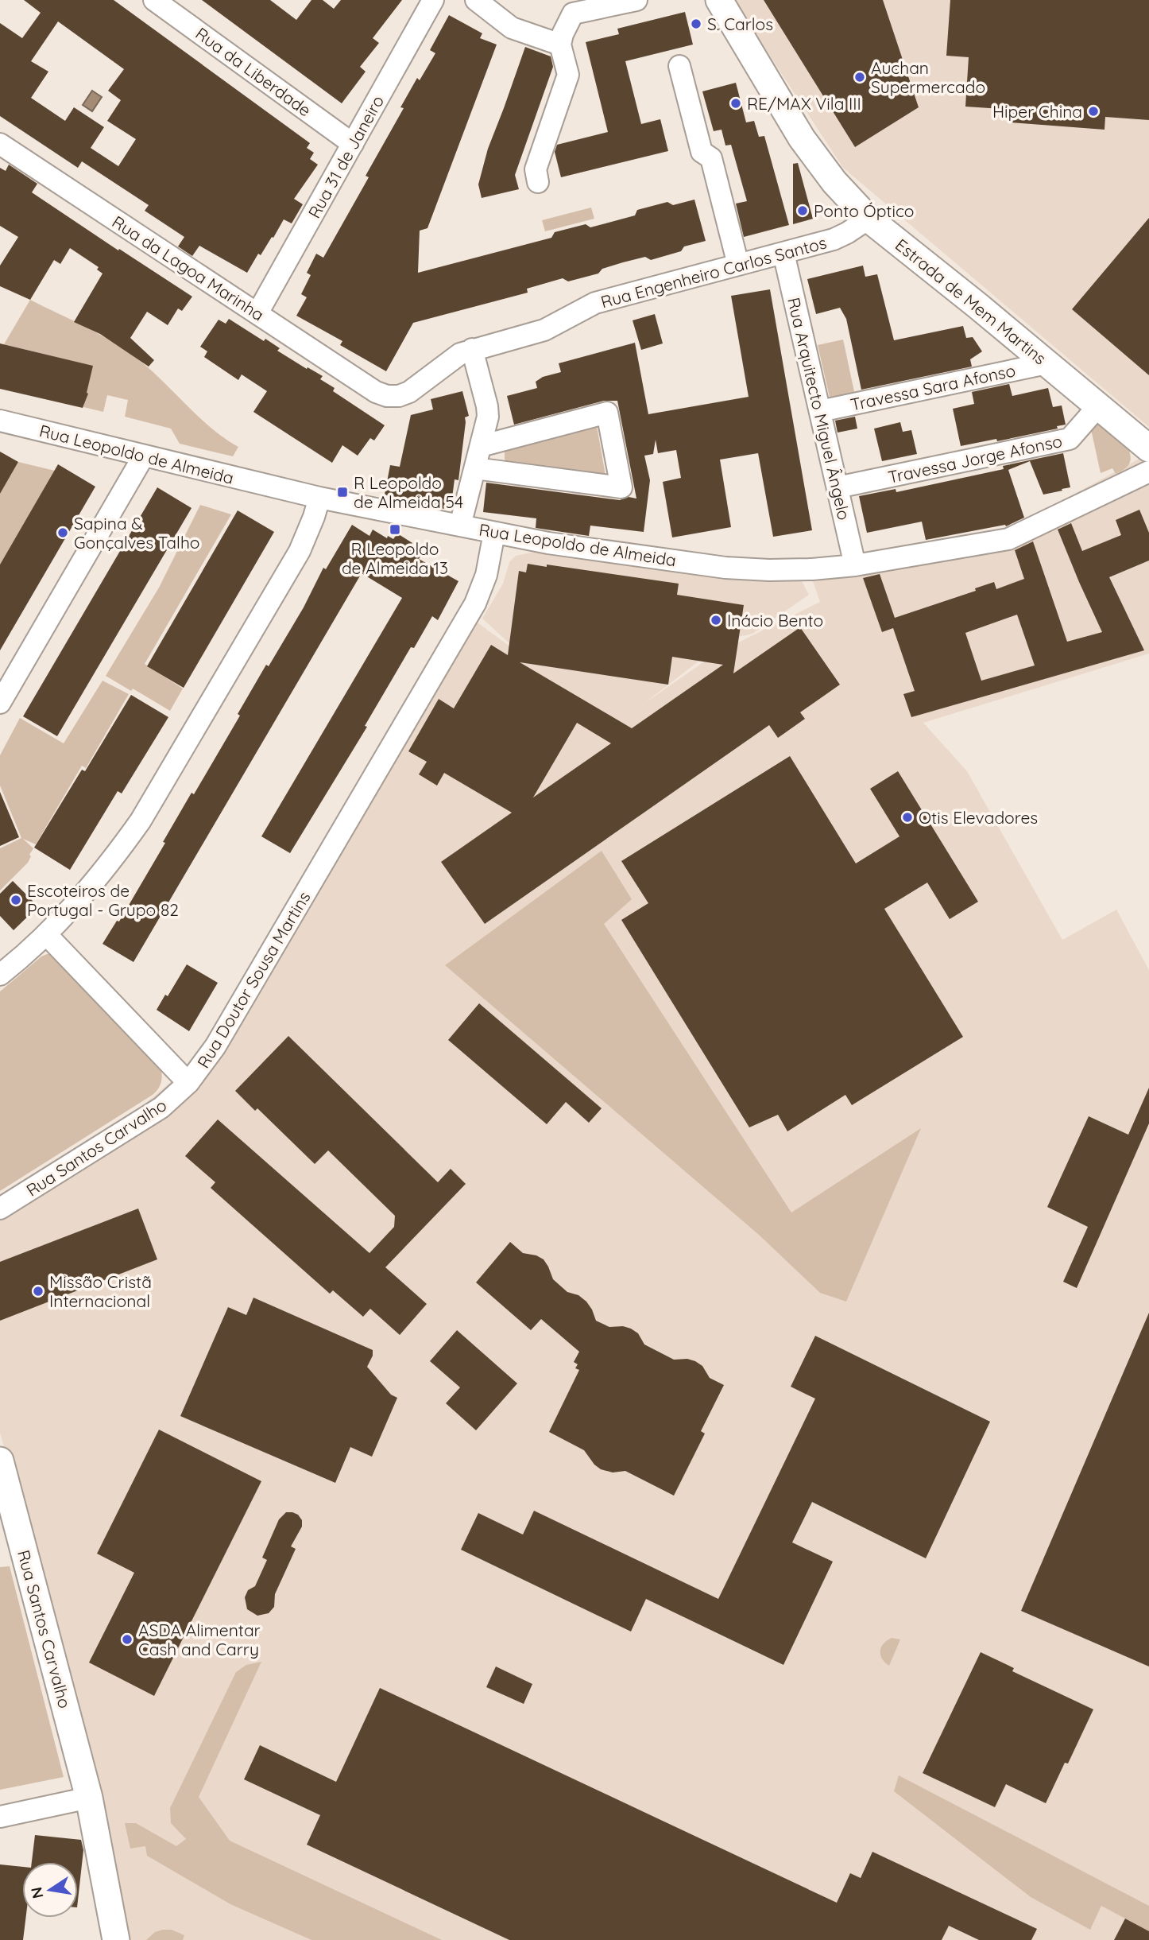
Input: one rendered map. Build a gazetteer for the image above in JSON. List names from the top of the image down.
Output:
{
  "streets": {
    "street": [
      "Rua da Liberdade",
      "Rua 31 de Janeiro",
      "Rua da Lagoa Marinha",
      "Rua Engenheiro Carlos Santos",
      "Estrada de Mem Martins",
      "Travessa Sara Afonso",
      "Rua Arquitecto Miguel Ângelo",
      "Rua Leopoldo de Almeida",
      "Travessa Jorge Afonso",
      "Rua Doutor Sousa Martins",
      "Rua Santos Carvalho"
    ]
  },
  "crossings": [
    ["Rua da Liberdade", "Rua 31 de Janeiro"],
    ["Rua 31 de Janeiro", "Rua da Lagoa Marinha"],
    ["Rua da Lagoa Marinha", "Rua Engenheiro Carlos Santos"],
    ["Rua Engenheiro Carlos Santos", "Estrada de Mem Martins"],
    ["Rua Engenheiro Carlos Santos", "Rua Arquitecto Miguel Ângelo"],
    ["Estrada de Mem Martins", "Travessa Sara Afonso"],
    ["Estrada de Mem Martins", "Travessa Jorge Afonso"],
    ["Travessa Sara Afonso", "Rua Arquitecto Miguel Ângelo"],
    ["Rua Arquitecto Miguel Ângelo", "Rua Leopoldo de Almeida"],
    ["Rua Arquitecto Miguel Ângelo", "Travessa Jorge Afonso"],
    ["Rua Leopoldo de Almeida", "Rua Doutor Sousa Martins"],
    ["Rua Doutor Sousa Martins", "Rua Santos Carvalho"]
  ],
  "places": {
    "other": [
      "S. Carlos",
      "Auchan Supermercado",
      "RE/MAX Vila III",
      "Hiper China",
      "Ponto Óptico",
      "Sapina & Gonçalves Talho",
      "Inácio Bento",
      "Otis Elevadores",
      "Escoteiros de Portugal - Grupo 82",
      "Missão Cristã Internacional",
      "ASDA Alimentar Cash and Carry"
    ],
    "transit": ["R Leopoldo de Almeida 54", "R Leopoldo de Almeida 13"]
  },
  "north": "left"
}
